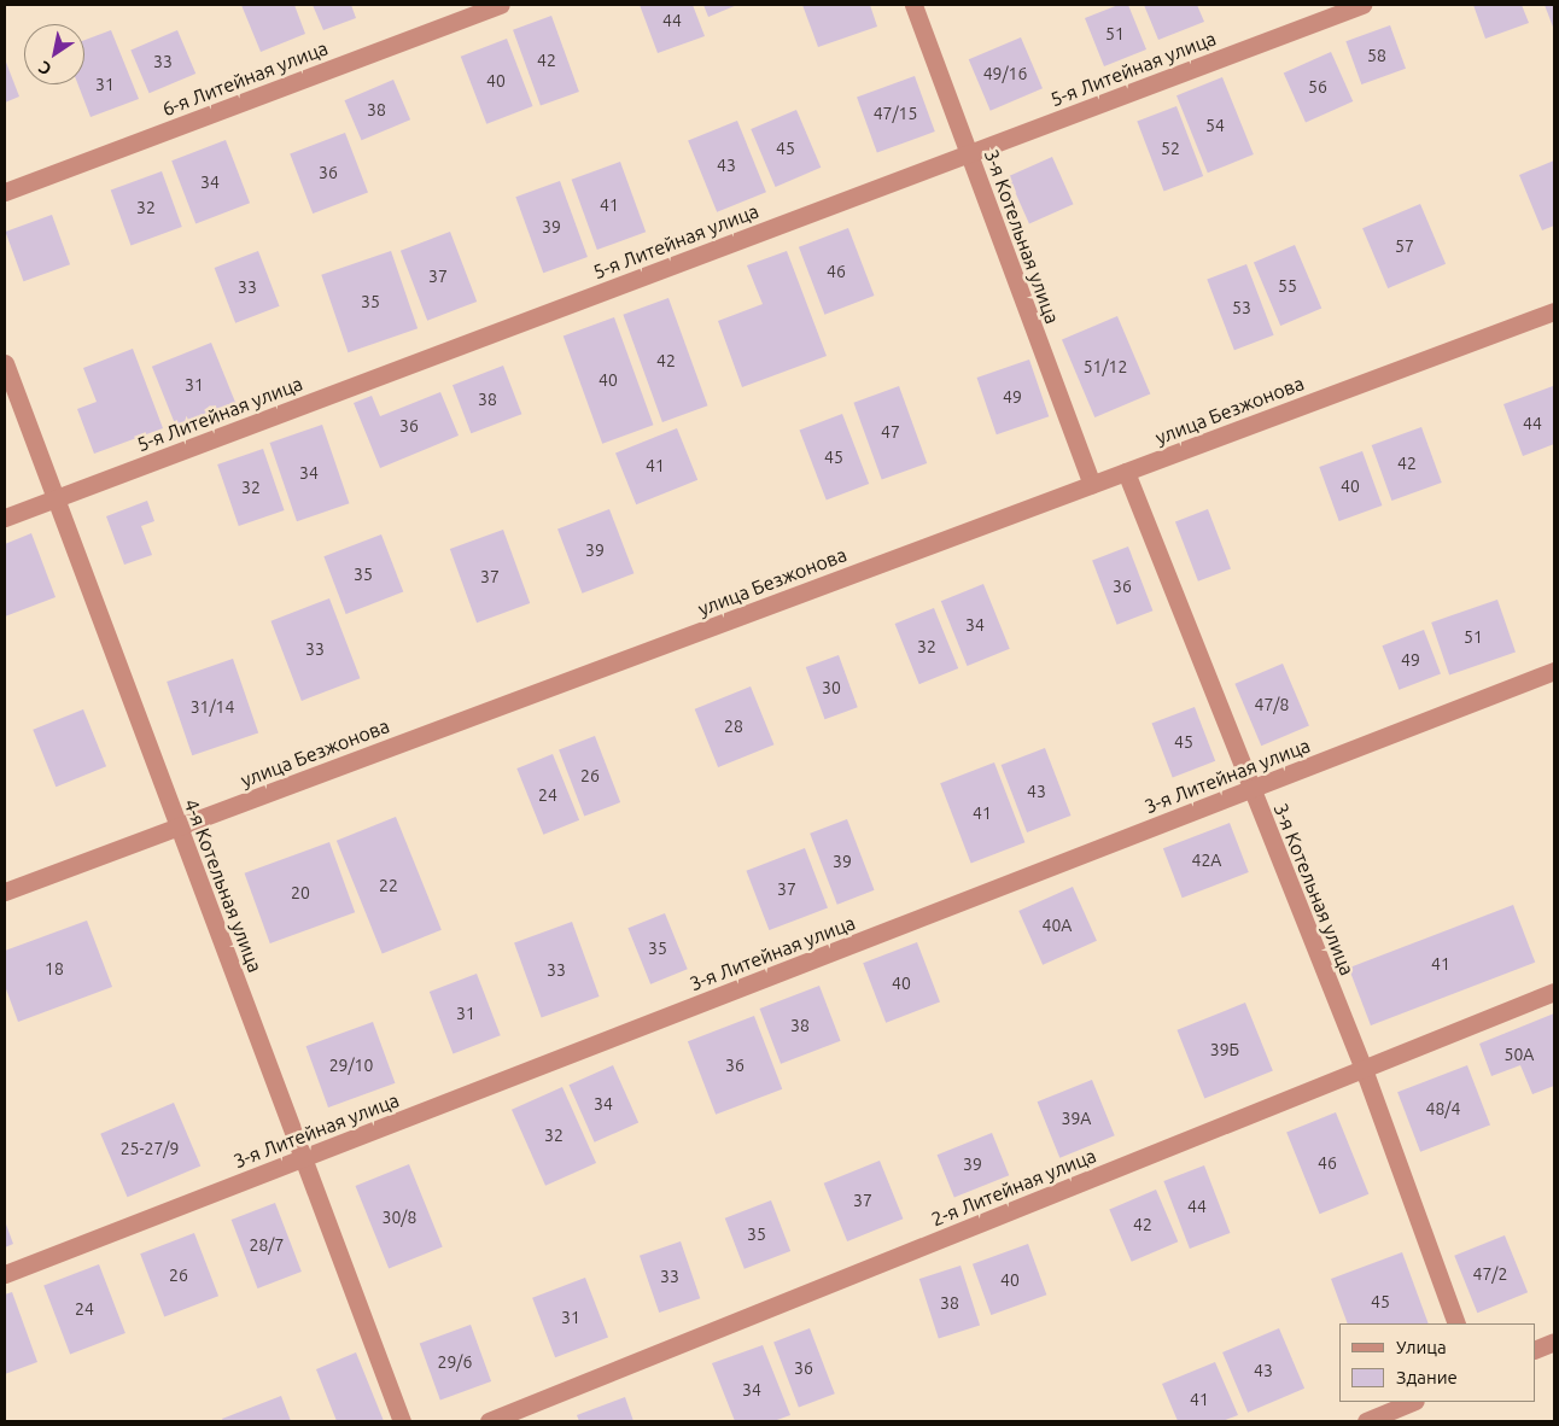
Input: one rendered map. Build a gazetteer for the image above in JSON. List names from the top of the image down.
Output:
{
  "streets": {
    "street": [
      "5-я Литейная улица",
      "6-я Литейная улица",
      "3-я Котельная улица",
      "улица Безжонова",
      "3-я Литейная улица",
      "4-я Котельная улица",
      "2-я Литейная улица"
    ]
  },
  "crossings": [
    ["5-я Литейная улица", "3-я Котельная улица"],
    ["5-я Литейная улица", "4-я Котельная улица"],
    ["3-я Котельная улица", "улица Безжонова"],
    ["3-я Котельная улица", "3-я Литейная улица"],
    ["3-я Котельная улица", "2-я Литейная улица"],
    ["улица Безжонова", "4-я Котельная улица"],
    ["3-я Литейная улица", "4-я Котельная улица"]
  ],
  "house_numbers": [
    "44",
    "51",
    "58",
    "42",
    "33",
    "49/16",
    "40",
    "31",
    "56",
    "38",
    "47/15",
    "54",
    "45",
    "52",
    "43",
    "36",
    "34",
    "41",
    "32",
    "39",
    "57",
    "46",
    "37",
    "55",
    "33",
    "35",
    "53",
    "42",
    "51/12",
    "40",
    "31",
    "49",
    "38",
    "44",
    "36",
    "47",
    "45",
    "42",
    "41",
    "34",
    "40",
    "32",
    "39",
    "35",
    "37",
    "36",
    "34",
    "51",
    "32",
    "33",
    "49",
    "30",
    "47/8",
    "31/14",
    "28",
    "45",
    "26",
    "43",
    "24",
    "41",
    "42А",
    "39",
    "22",
    "37",
    "20",
    "40А",
    "35",
    "41",
    "18",
    "33",
    "40",
    "31",
    "38",
    "39Б",
    "50А",
    "29/10",
    "36",
    "34",
    "48/4",
    "39А",
    "32",
    "25-27/9",
    "46",
    "39",
    "37",
    "44",
    "30/8",
    "42",
    "35",
    "28/7",
    "47/2",
    "26",
    "33",
    "40",
    "45",
    "38",
    "24",
    "31",
    "29/6",
    "36",
    "43",
    "34",
    "41"
  ],
  "legend": ["Улица", "Здание"],
  "north": "bottom left"
}
